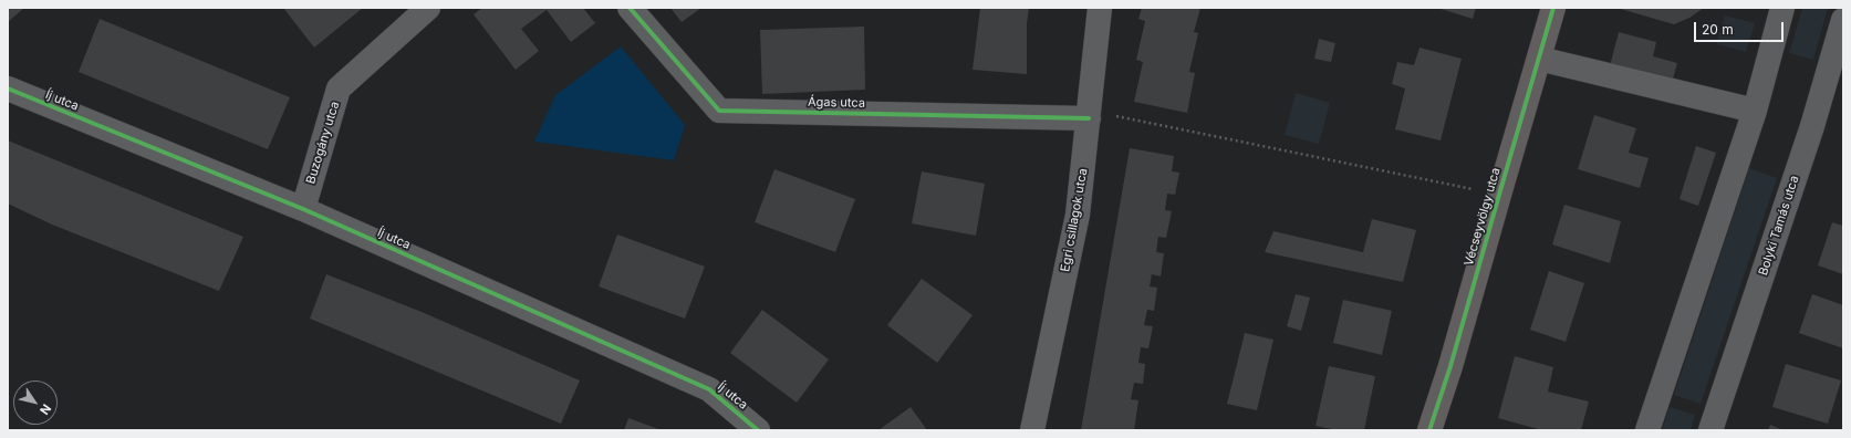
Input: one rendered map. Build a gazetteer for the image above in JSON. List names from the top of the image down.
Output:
{
  "streets": {
    "main road": ["Vécseyvölgy utca"],
    "street": [
      "Íj utca",
      "Ágas utca",
      "Buzogány utca",
      "Egri csillagok utca",
      "Bolyki Tamás utca"
    ]
  },
  "crossings": [
    ["Íj utca", "Buzogány utca"],
    ["Ágas utca", "Egri csillagok utca"]
  ],
  "scale_bar": "20 m",
  "north": "bottom right"
}
